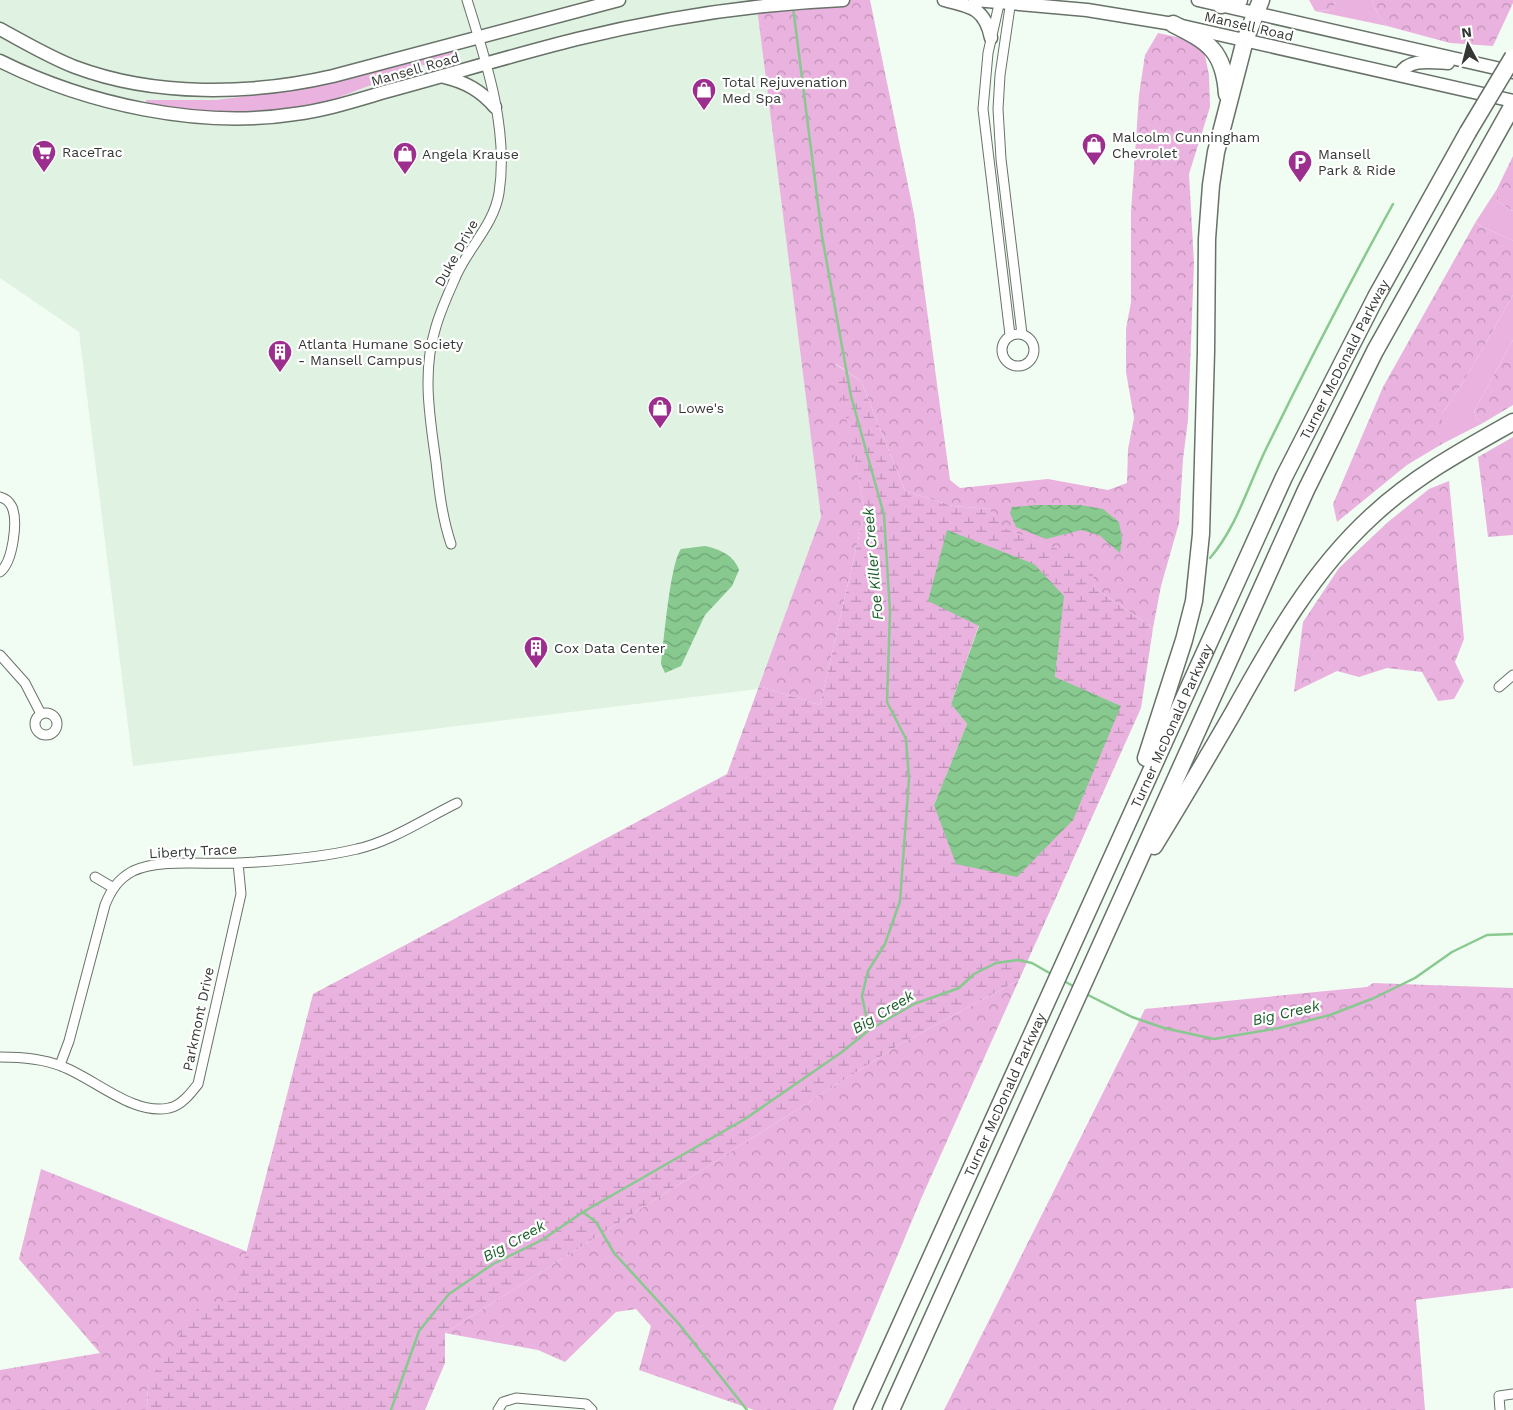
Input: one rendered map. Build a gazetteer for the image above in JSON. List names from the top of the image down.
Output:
{
  "streets": {
    "highway": ["Turner McDonald Parkway"],
    "main road": ["Mansell Road"],
    "street": ["Duke Drive", "Liberty Trace", "Parkmont Drive"]
  },
  "crossings": [
    ["Mansell Road", "Duke Drive"],
    ["Liberty Trace", "Parkmont Drive"]
  ],
  "water": ["Foe Killer Creek", "Big Creek"],
  "places": {
    "shop": [
      "Total Rejuvenation Med Spa",
      "Malcolm Cunningham Chevrolet",
      "Angela Krause",
      "Lowe's"
    ],
    "supermarket": ["RaceTrac"],
    "parking": ["Mansell Park & Ride"],
    "building": ["Atlanta Humane Society - Mansell Campus", "Cox Data Center"]
  },
  "north": "top"
}
